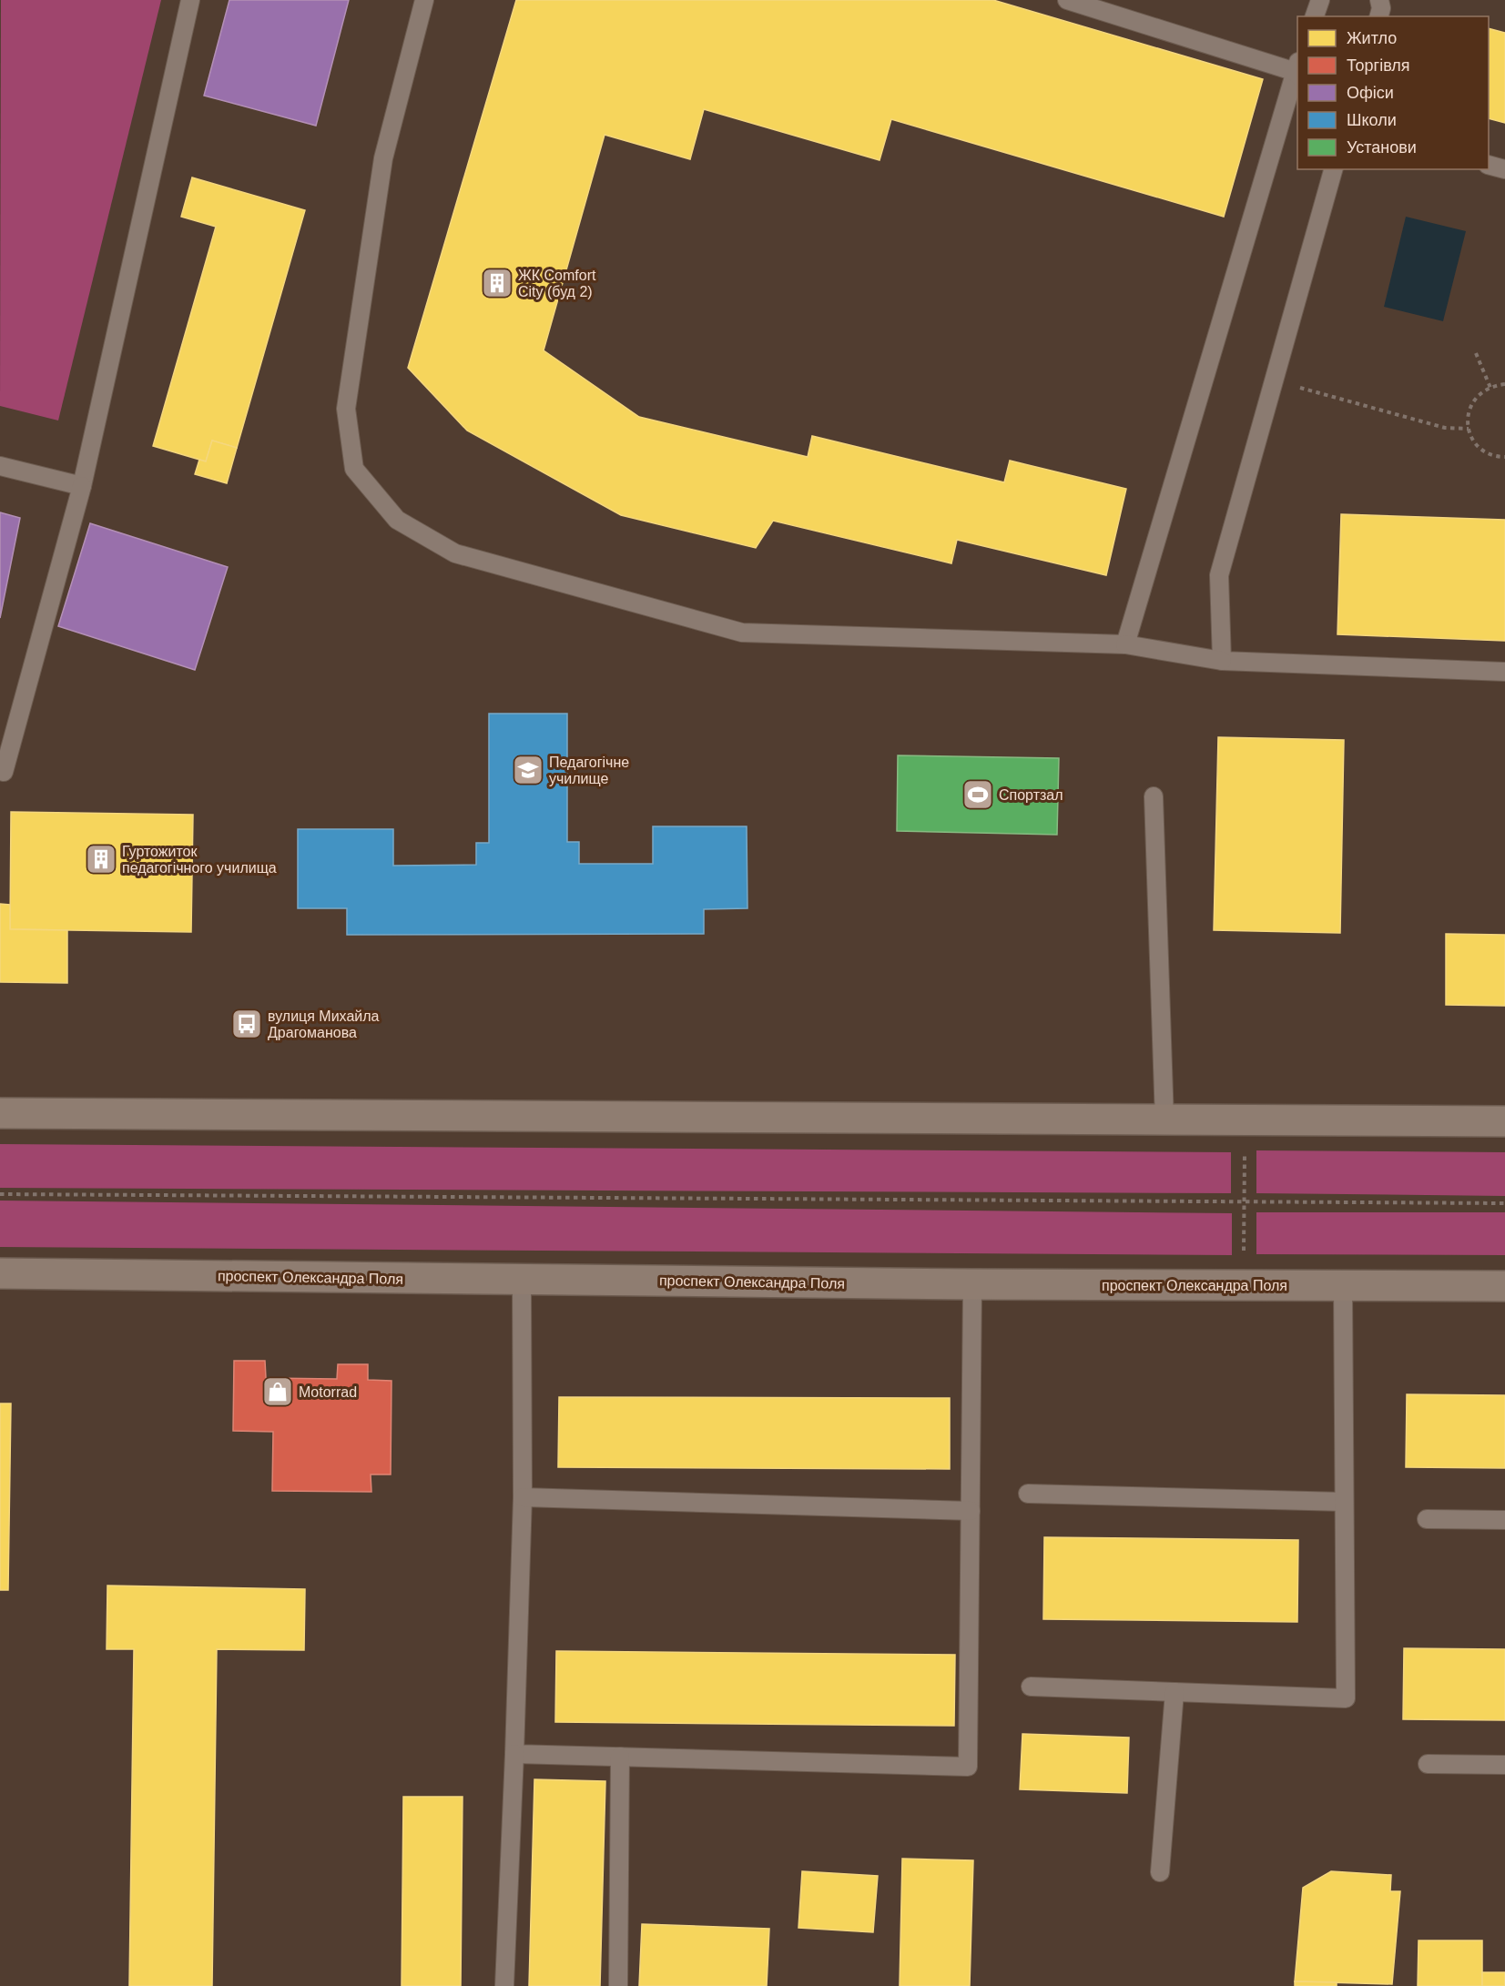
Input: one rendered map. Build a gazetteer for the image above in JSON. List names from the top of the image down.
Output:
{
  "streets": {
    "main road": ["проспект Олександра Поля"]
  },
  "places": {
    "building": ["ЖК Comfort City (буд 2)", "Гуртожиток педагогічного училища"],
    "school or university": ["Педагогічне училище"],
    "sports": ["Спортзал"],
    "bus stop": ["вулиця Михайла Драгоманова"],
    "shop": ["Motorrad"]
  },
  "legend": [
    "Житло",
    "Торгівля",
    "Офіси",
    "Школи",
    "Установи"
  ]
}
